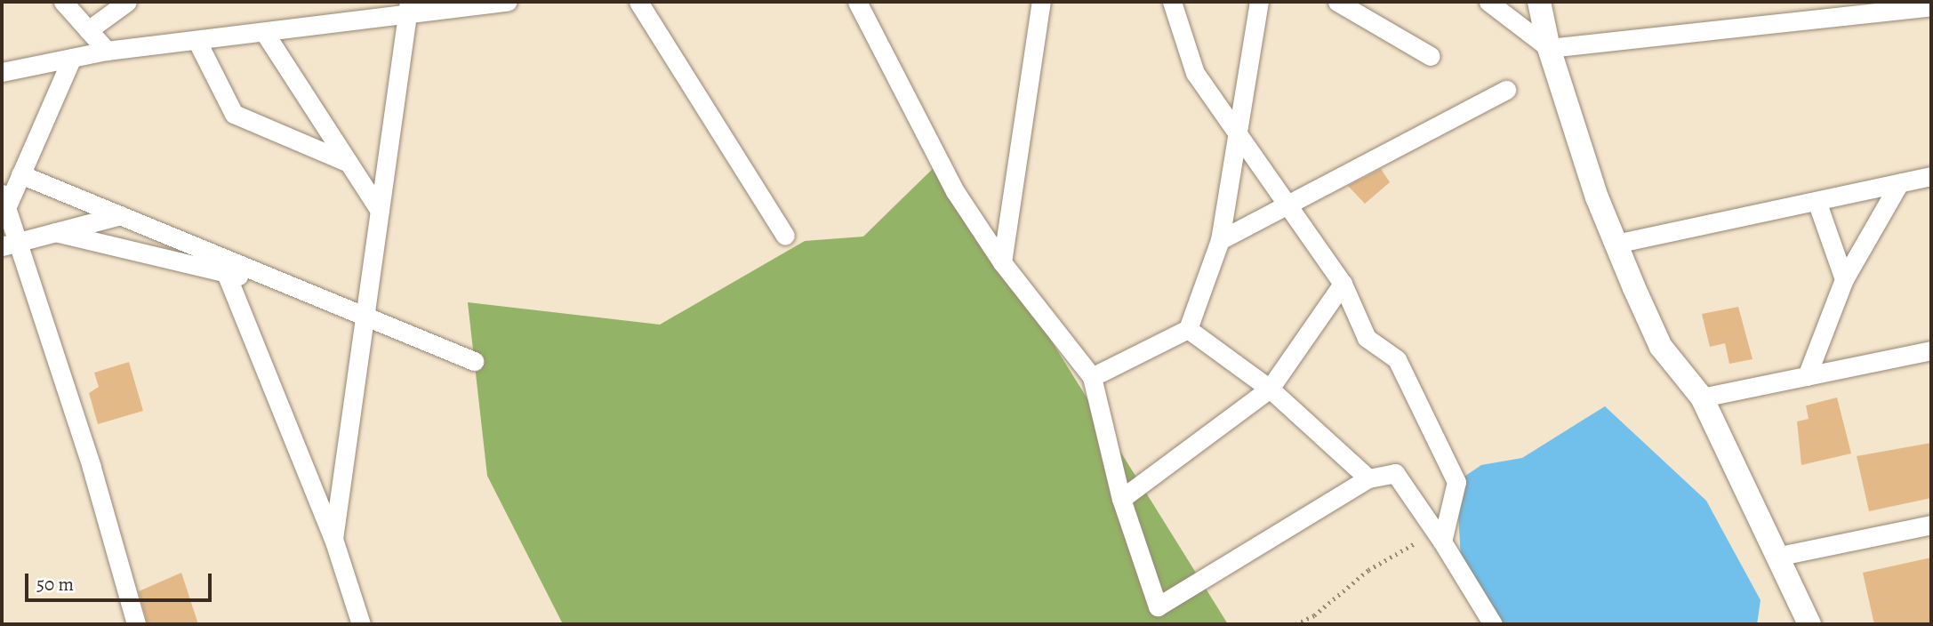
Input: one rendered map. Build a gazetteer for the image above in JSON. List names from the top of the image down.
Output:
{
  "scale_bar": "50 m"
}
